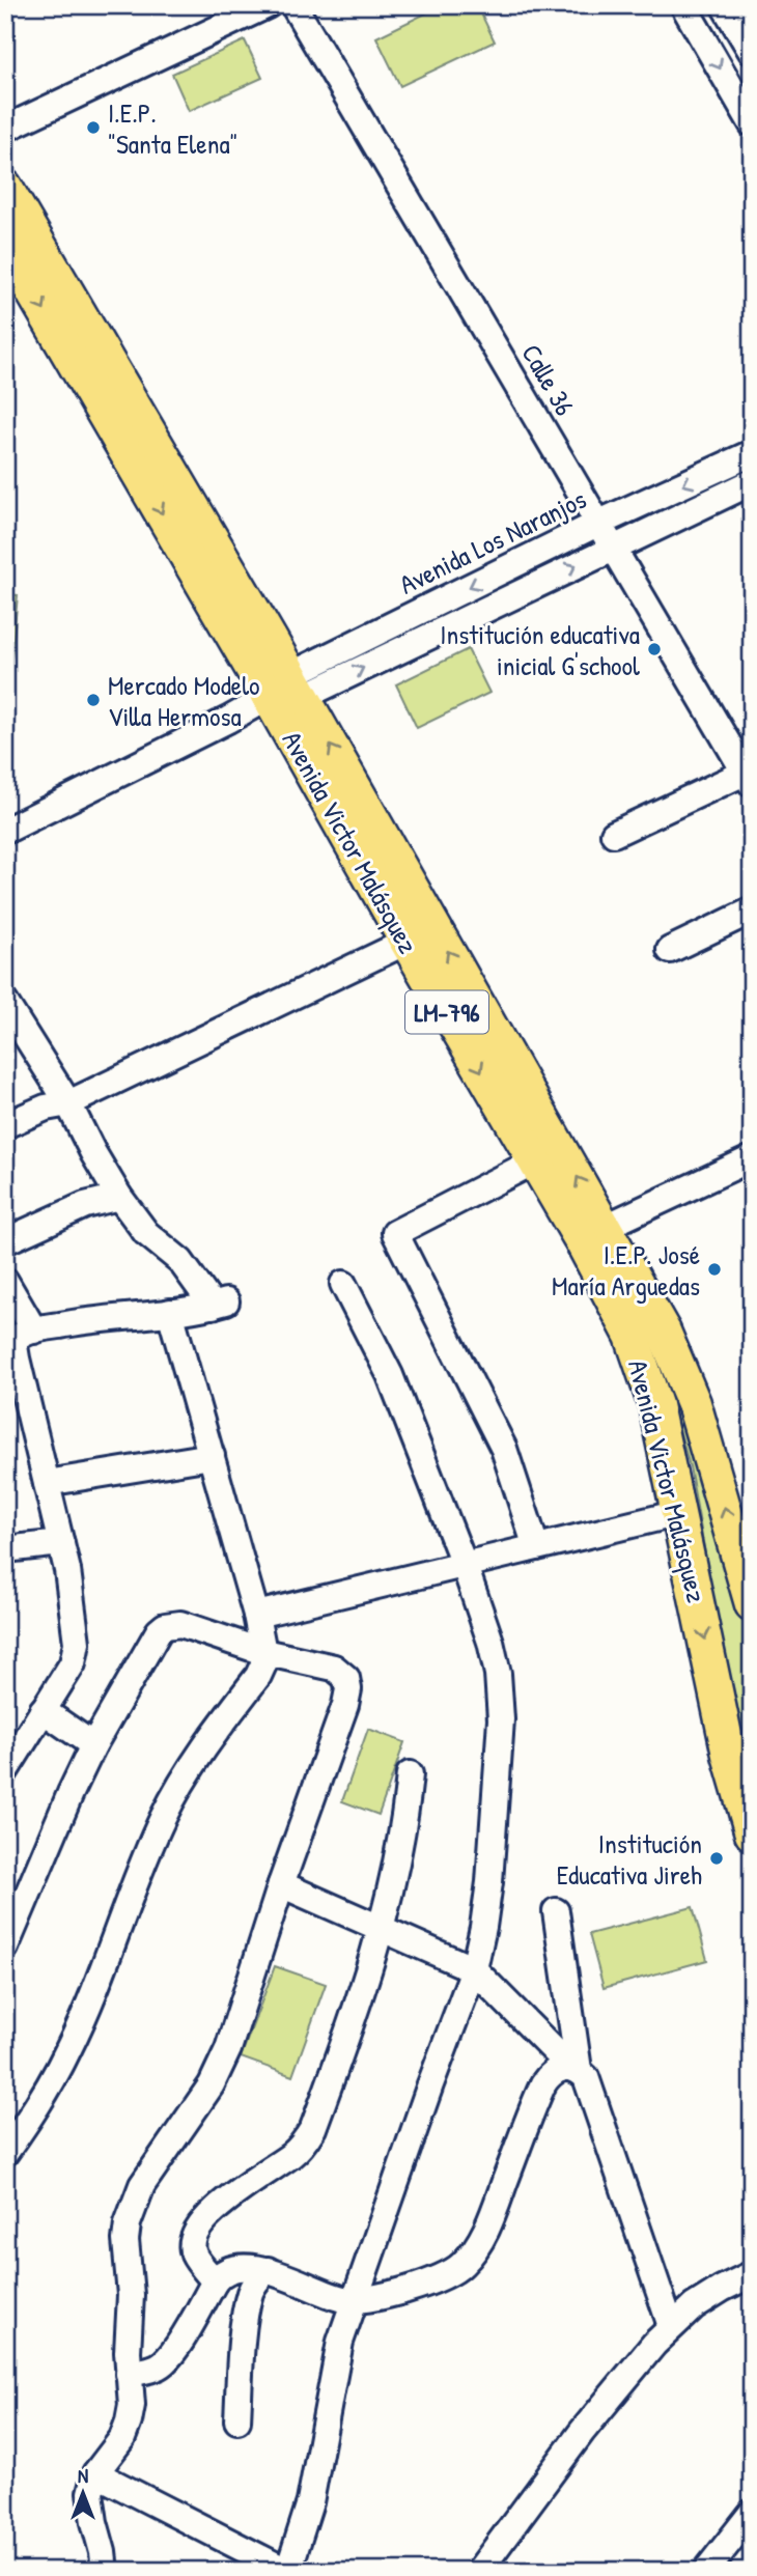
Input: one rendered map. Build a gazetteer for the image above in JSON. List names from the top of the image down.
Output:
{
  "streets": {
    "main road": ["Avenida Victor Malásquez", "LM-796"],
    "street": ["Calle 36", "Avenida Los Naranjos"]
  },
  "crossings": [
    ["Calle 36", "Avenida Los Naranjos"],
    ["Avenida Los Naranjos", "Avenida Victor Malásquez"]
  ],
  "places": [
    "I.E.P. \"Santa Elena\"",
    "Institución educativa inicial G'school",
    "Mercado Modelo Villa Hermosa",
    "I.E.P. José María Arguedas",
    "Institución Educativa Jireh"
  ],
  "north": "top"
}
